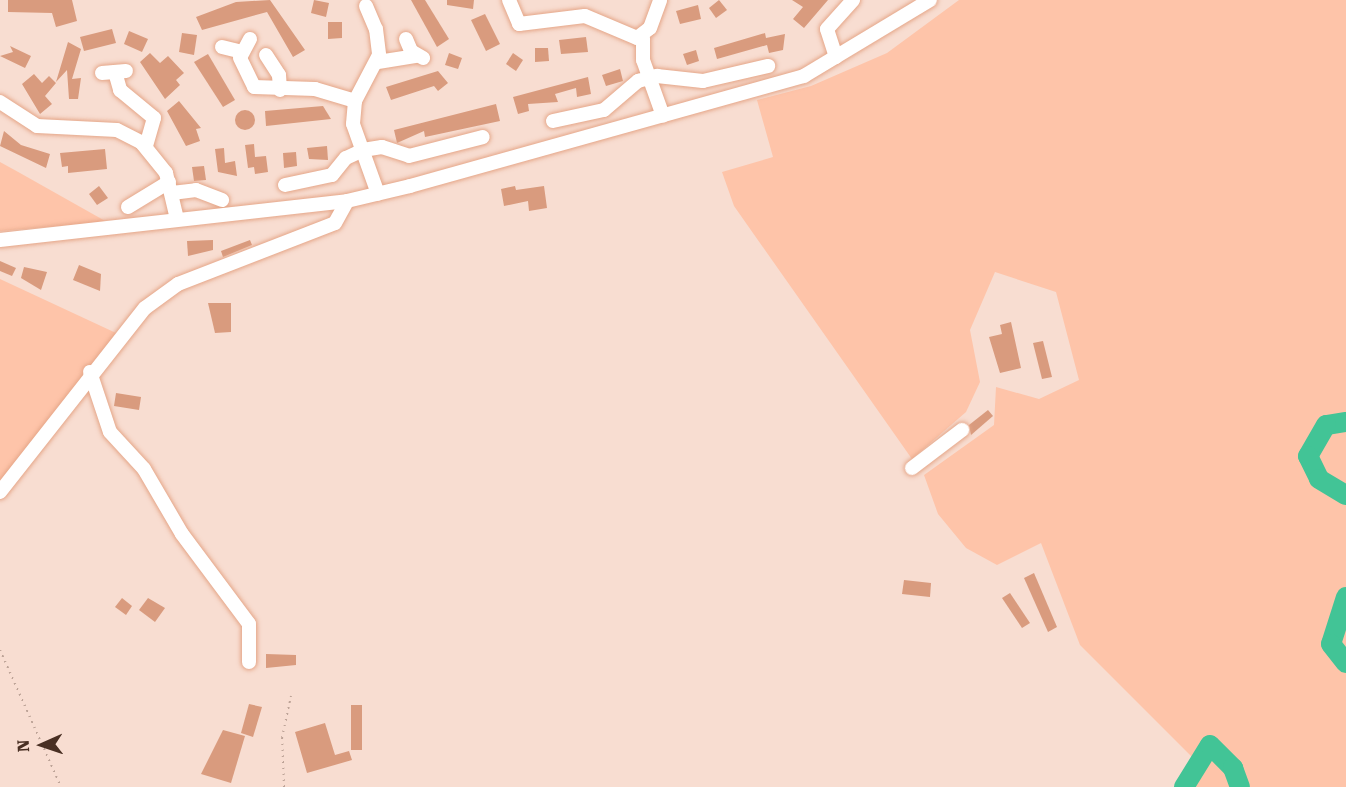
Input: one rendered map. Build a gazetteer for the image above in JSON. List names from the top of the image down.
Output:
{
  "north": "left"
}
